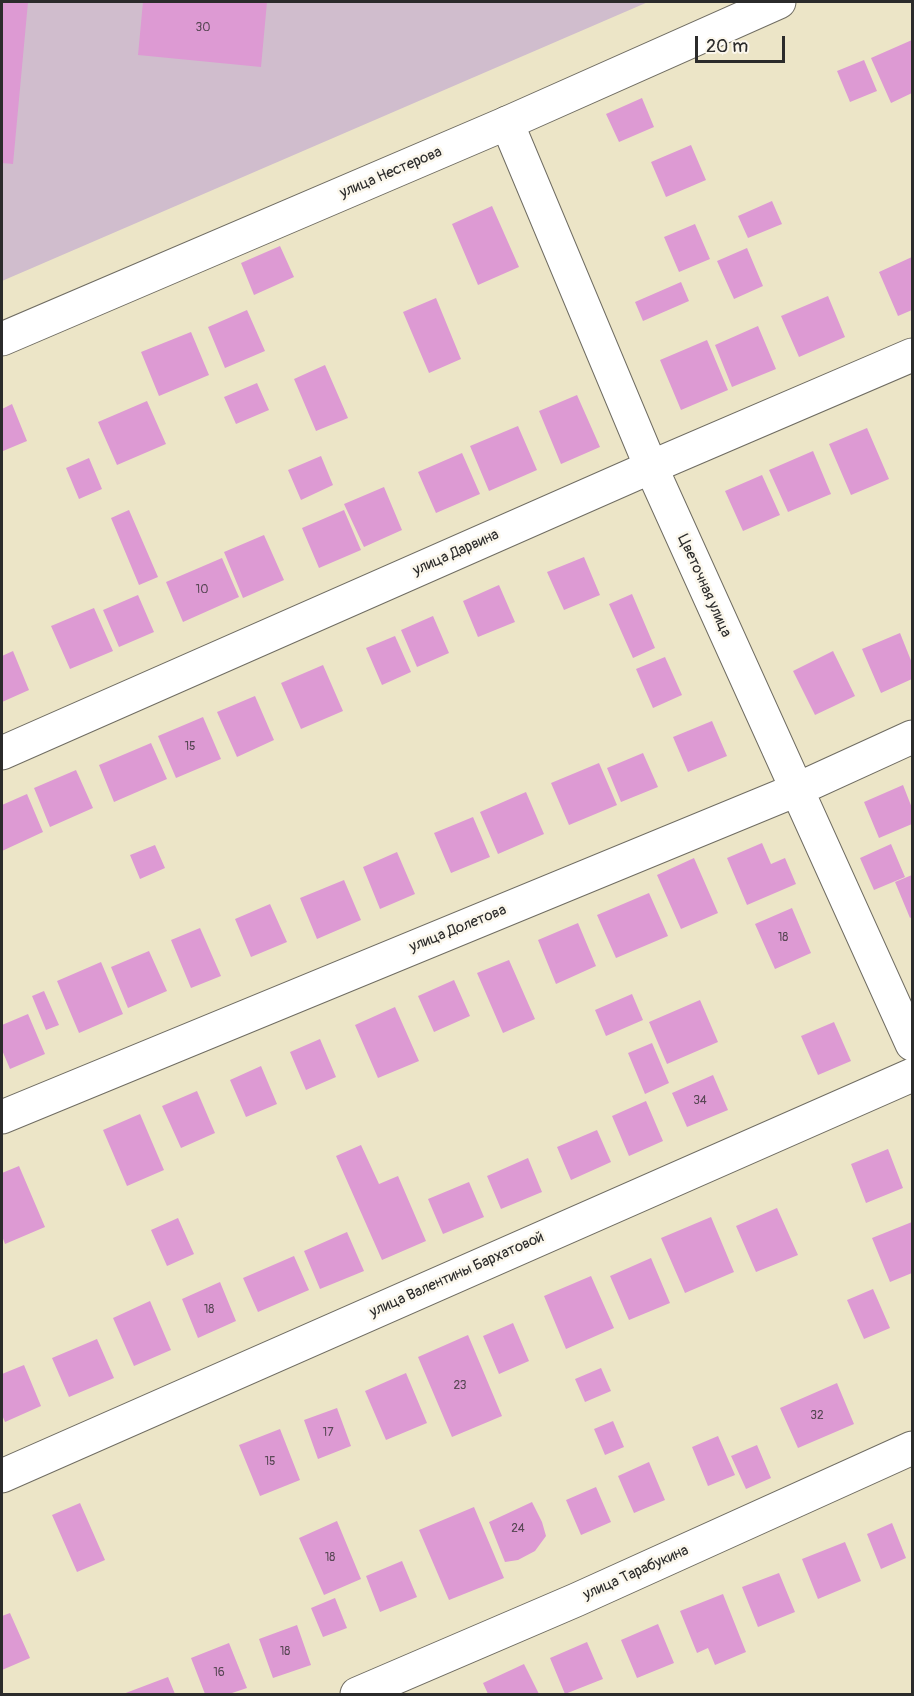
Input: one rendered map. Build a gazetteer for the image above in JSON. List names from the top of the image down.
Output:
{
  "streets": {
    "street": [
      "улица Нестерова",
      "улица Дарвина",
      "Цветочная улица",
      "улица Долетова",
      "улица Валентины Бархатовой",
      "улица Тарабукина"
    ]
  },
  "crossings": [
    ["улица Нестерова", "Цветочная улица"],
    ["улица Дарвина", "Цветочная улица"],
    ["Цветочная улица", "улица Долетова"]
  ],
  "house_numbers": [
    "30",
    "10",
    "15",
    "18",
    "34",
    "18",
    "23",
    "32",
    "17",
    "15",
    "24",
    "18",
    "18",
    "16"
  ],
  "scale_bar": "20 m"
}
